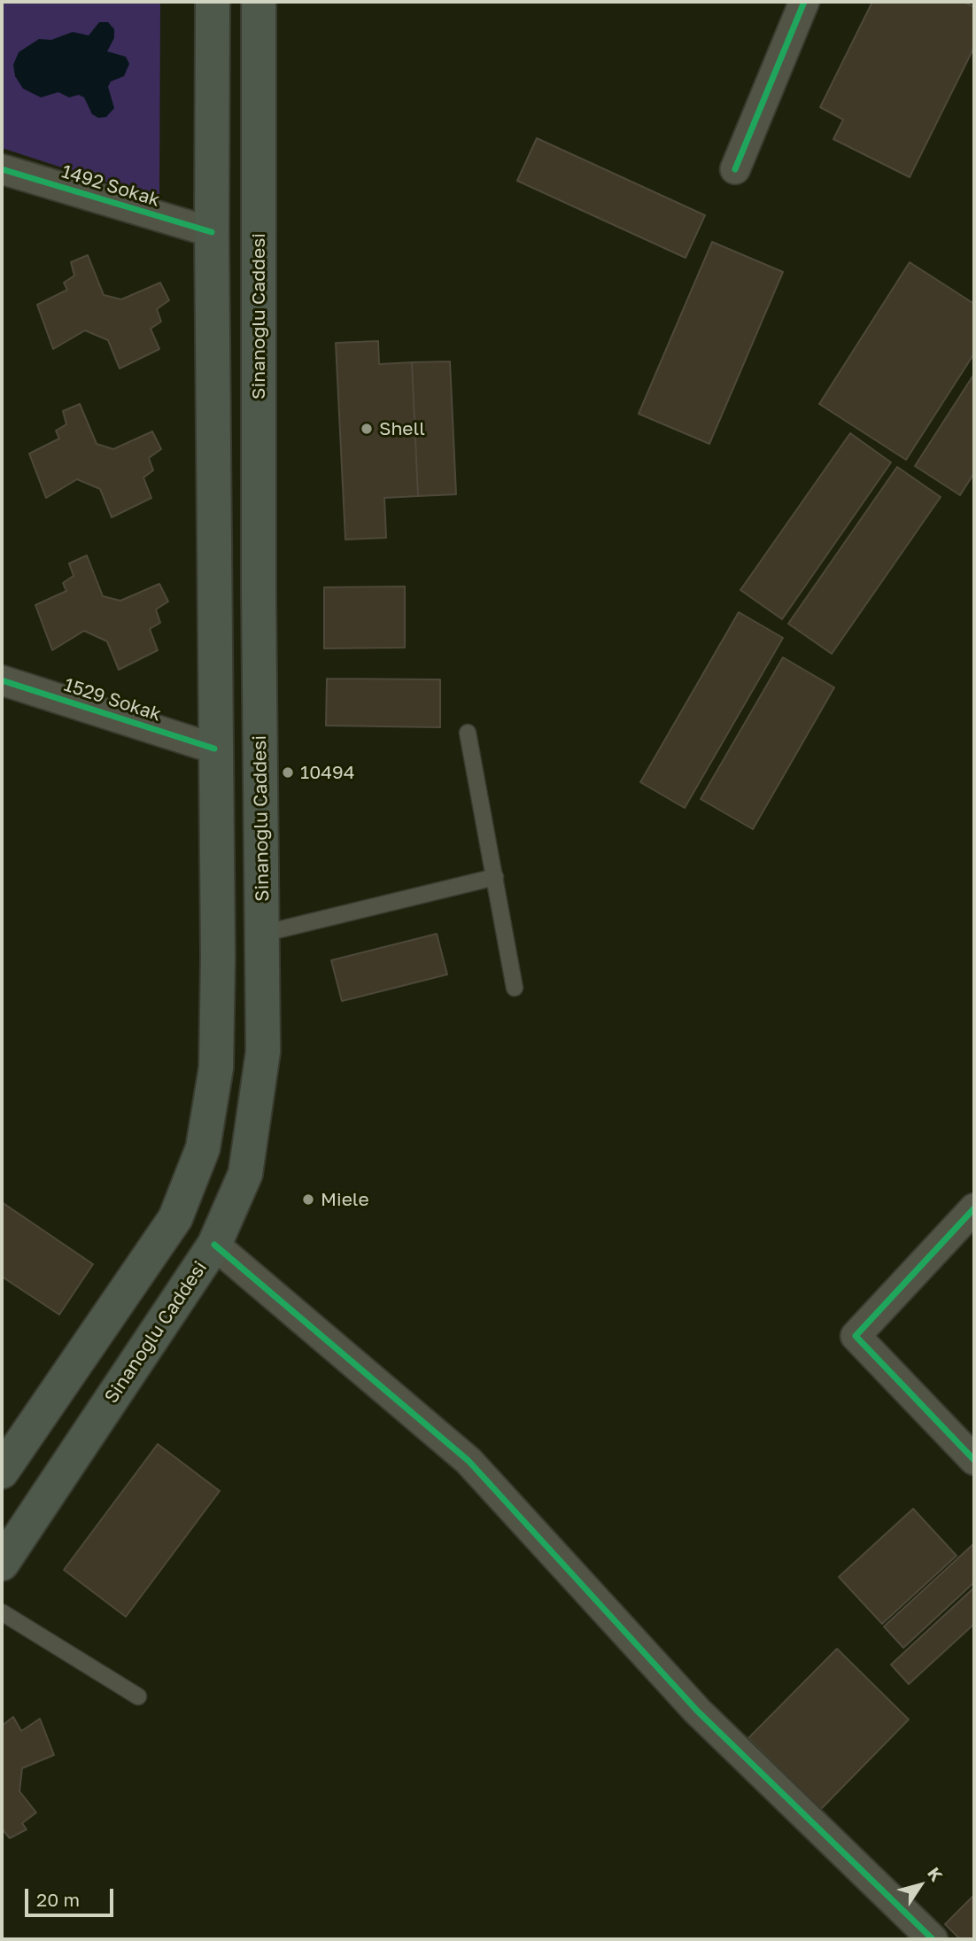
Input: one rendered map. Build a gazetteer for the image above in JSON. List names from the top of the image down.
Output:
{
  "streets": {
    "main road": ["Si̇nanoğlu Caddesi"],
    "street": ["1492 Sokak", "1529 Sokak"]
  },
  "places": ["Shell", "10494", "Miele"],
  "scale_bar": "20 m",
  "north": "top right"
}
